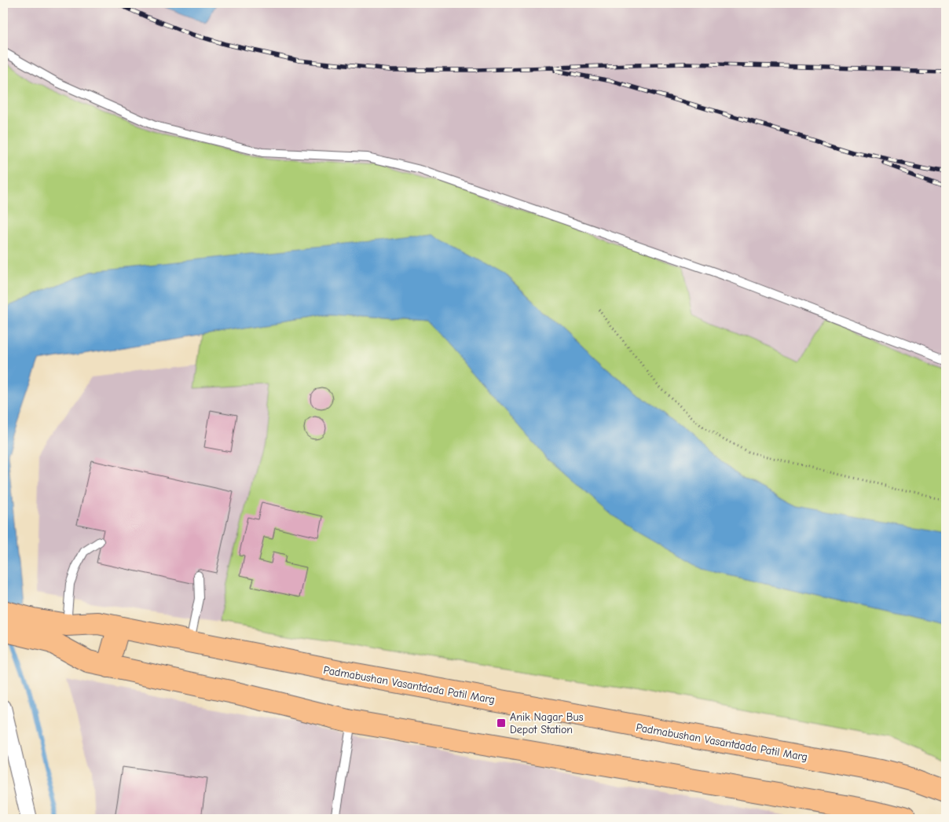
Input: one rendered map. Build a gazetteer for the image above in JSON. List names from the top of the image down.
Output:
{
  "streets": {
    "main road": ["Padmabushan Vasantdada Patil Marg"]
  },
  "places": {
    "transit": ["Anik Nagar Bus Depot Station"]
  }
}
